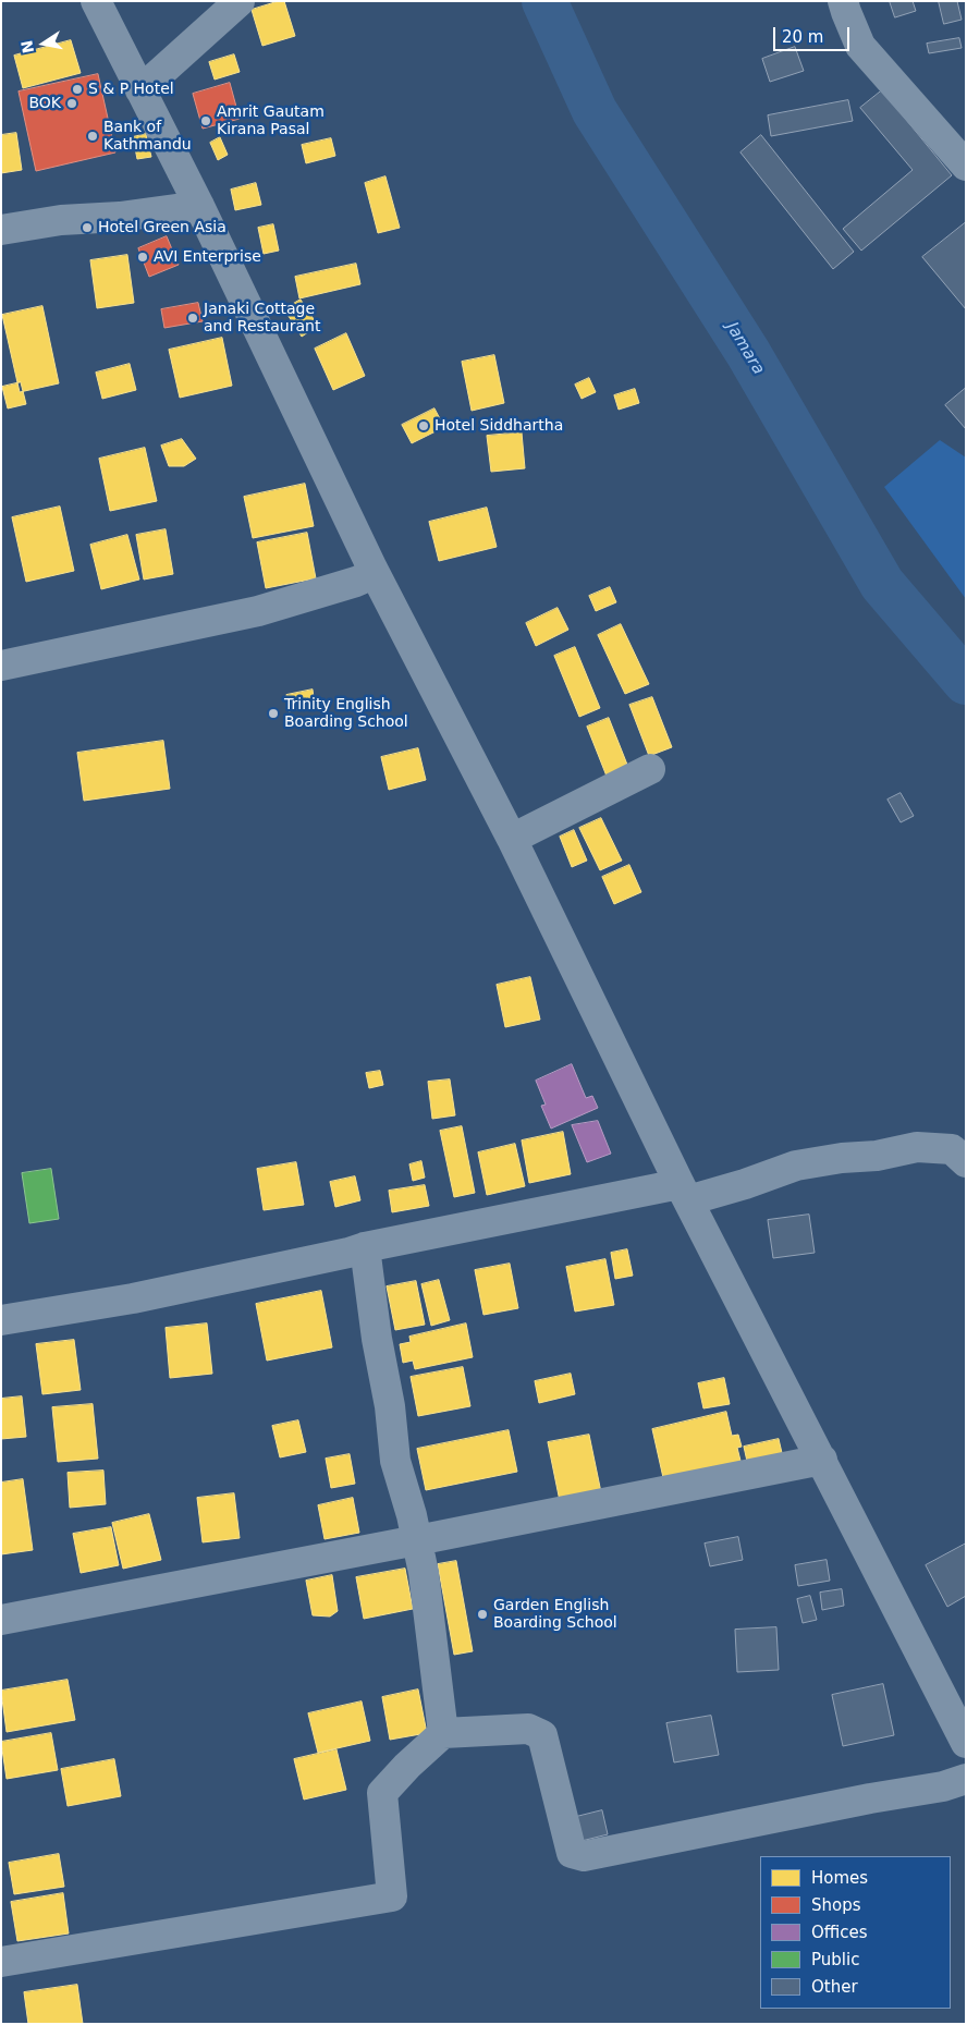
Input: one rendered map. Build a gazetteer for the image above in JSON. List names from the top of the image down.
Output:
{
  "water": ["Jamara"],
  "places": [
    "S & P Hotel",
    "BOK",
    "Amrit Gautam Kirana Pasal",
    "Bank of Kathmandu",
    "Hotel Green Asia",
    "AVI Enterprise",
    "Janaki Cottage and Restaurant",
    "Hotel Siddhartha",
    "Trinity English Boarding School",
    "Garden English Boarding School"
  ],
  "legend": [
    "Homes",
    "Shops",
    "Offices",
    "Public",
    "Other"
  ],
  "scale_bar": "20 m",
  "north": "left"
}
